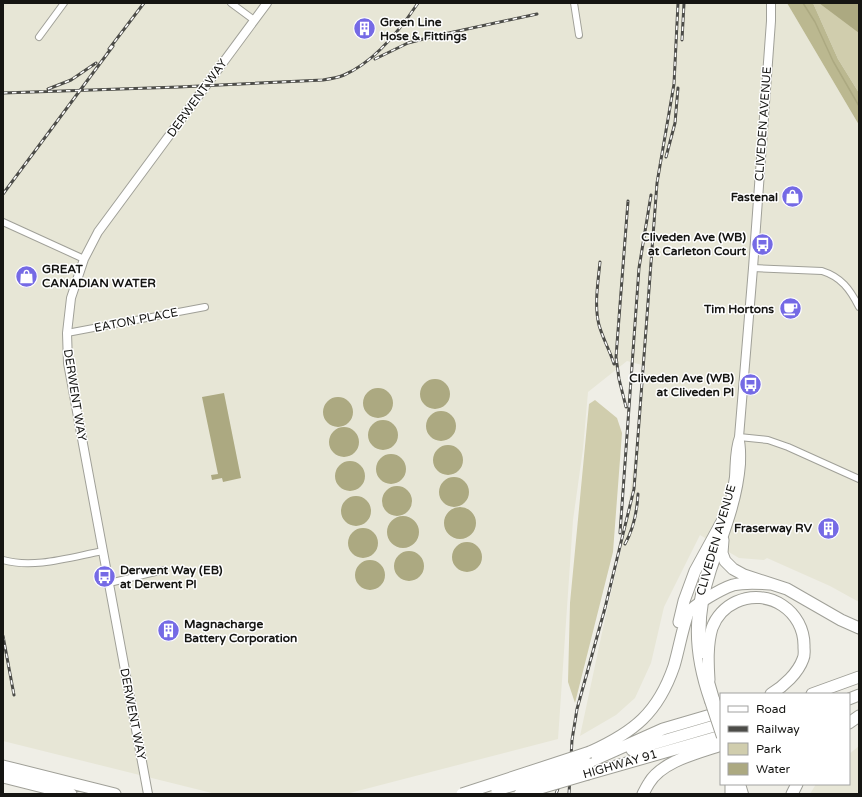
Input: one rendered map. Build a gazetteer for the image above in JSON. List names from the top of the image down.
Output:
{
  "streets": {
    "highway": ["HIGHWAY 91"],
    "street": ["DERWENT WAY", "CLIVEDEN AVENUE", "EATON PLACE"]
  },
  "crossings": [
    ["DERWENT WAY", "EATON PLACE"]
  ],
  "places": {
    "building": ["Green Line Hose & Fittings", "Fraserway RV", "Magnacharge Battery Corporation"],
    "shop": ["Fastenal", "GREAT CANADIAN WATER"],
    "bus stop": ["Cliveden Ave (WB) at Carleton Court", "Cliveden Ave (WB) at Cliveden Pl", "Derwent Way (EB) at Derwent Pl"],
    "cafe": ["Tim Hortons"]
  },
  "legend": [
    "Road",
    "Railway",
    "Park",
    "Water"
  ]
}
